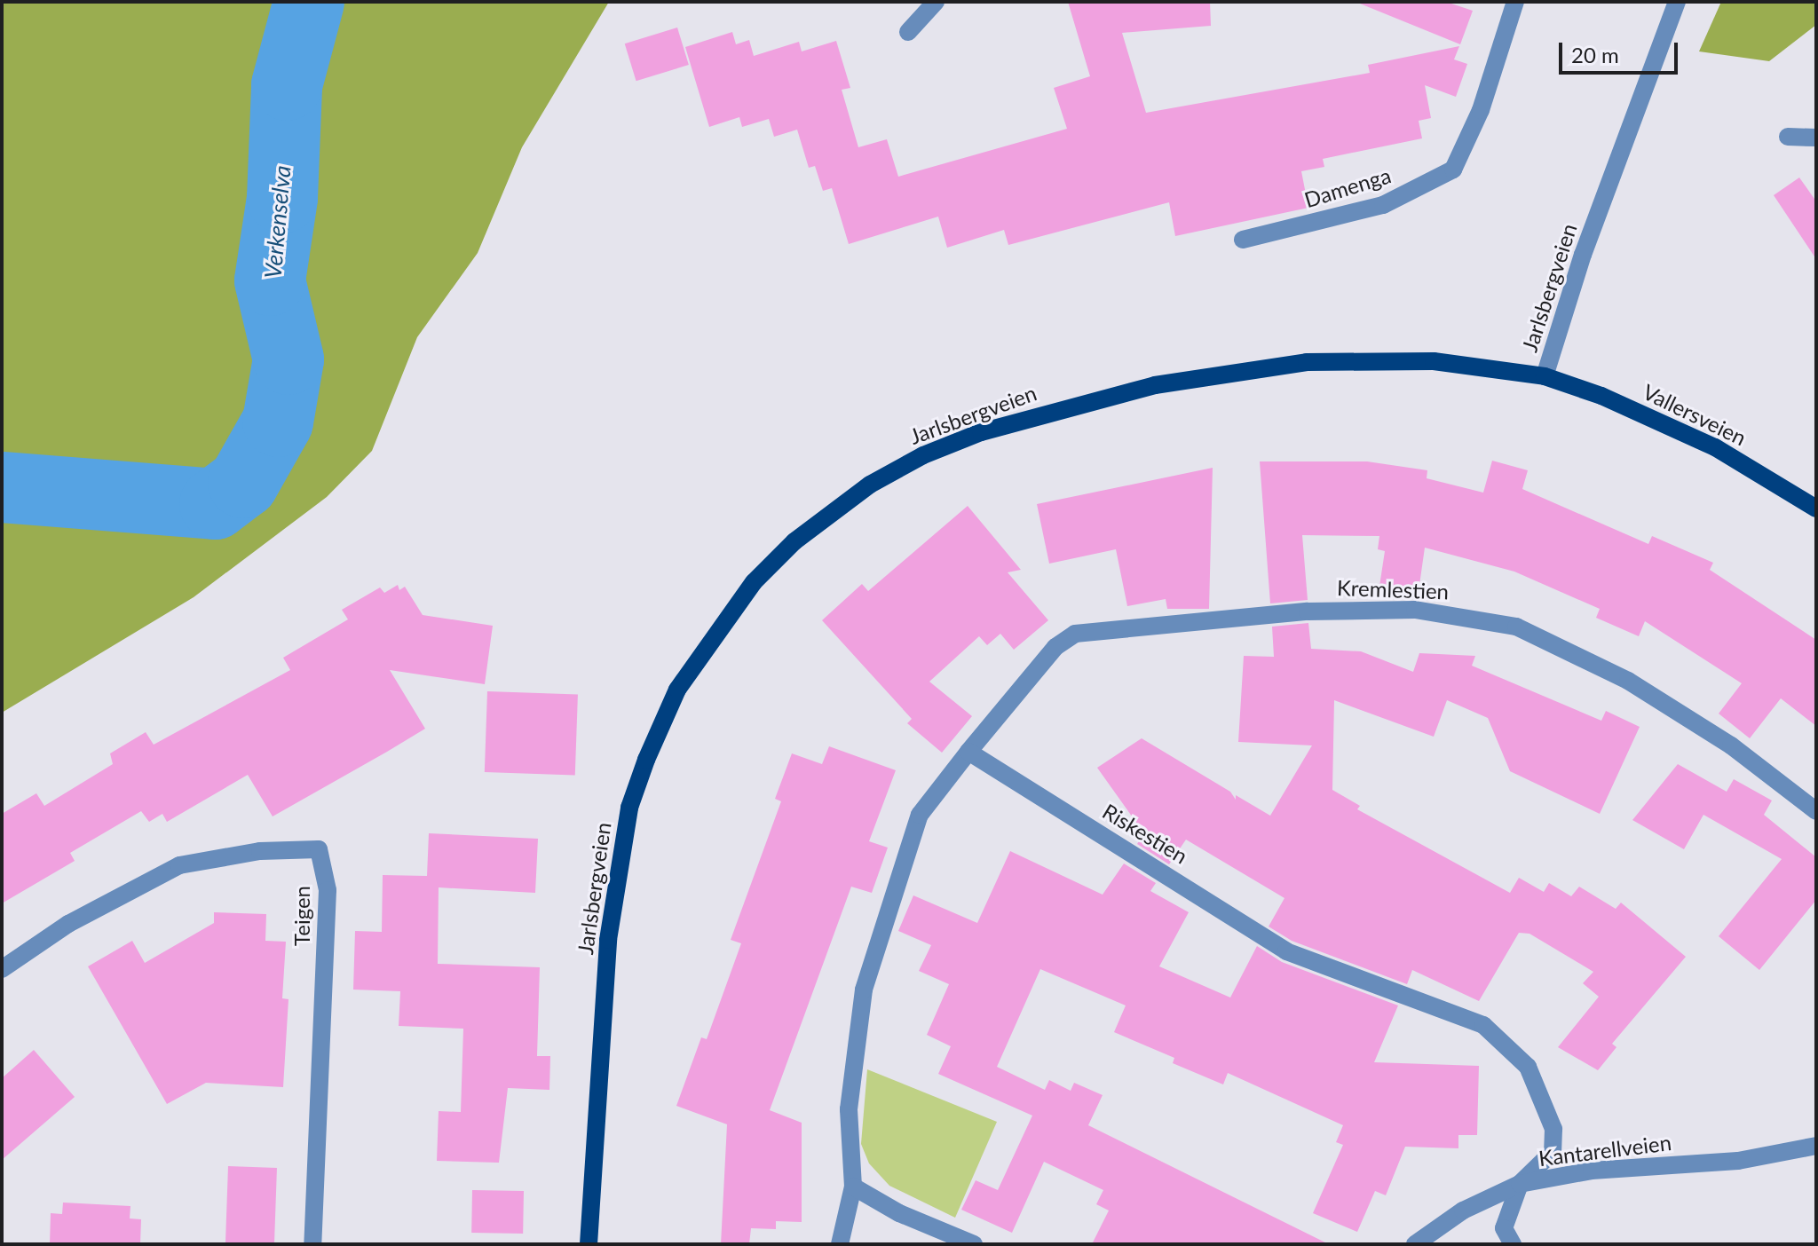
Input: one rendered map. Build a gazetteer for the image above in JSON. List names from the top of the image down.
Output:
{
  "streets": {
    "main road": ["Jarlsbergveien", "Vallersveien"],
    "street": [
      "Damenga",
      "Kremlestien",
      "Riskestien",
      "Teigen",
      "Kantarellveien"
    ]
  },
  "crossings": [
    ["Jarlsbergveien", "Vallersveien"],
    ["Kremlestien", "Riskestien"],
    ["Riskestien", "Kantarellveien"]
  ],
  "water": ["Verkenselva"],
  "scale_bar": "20 m"
}
